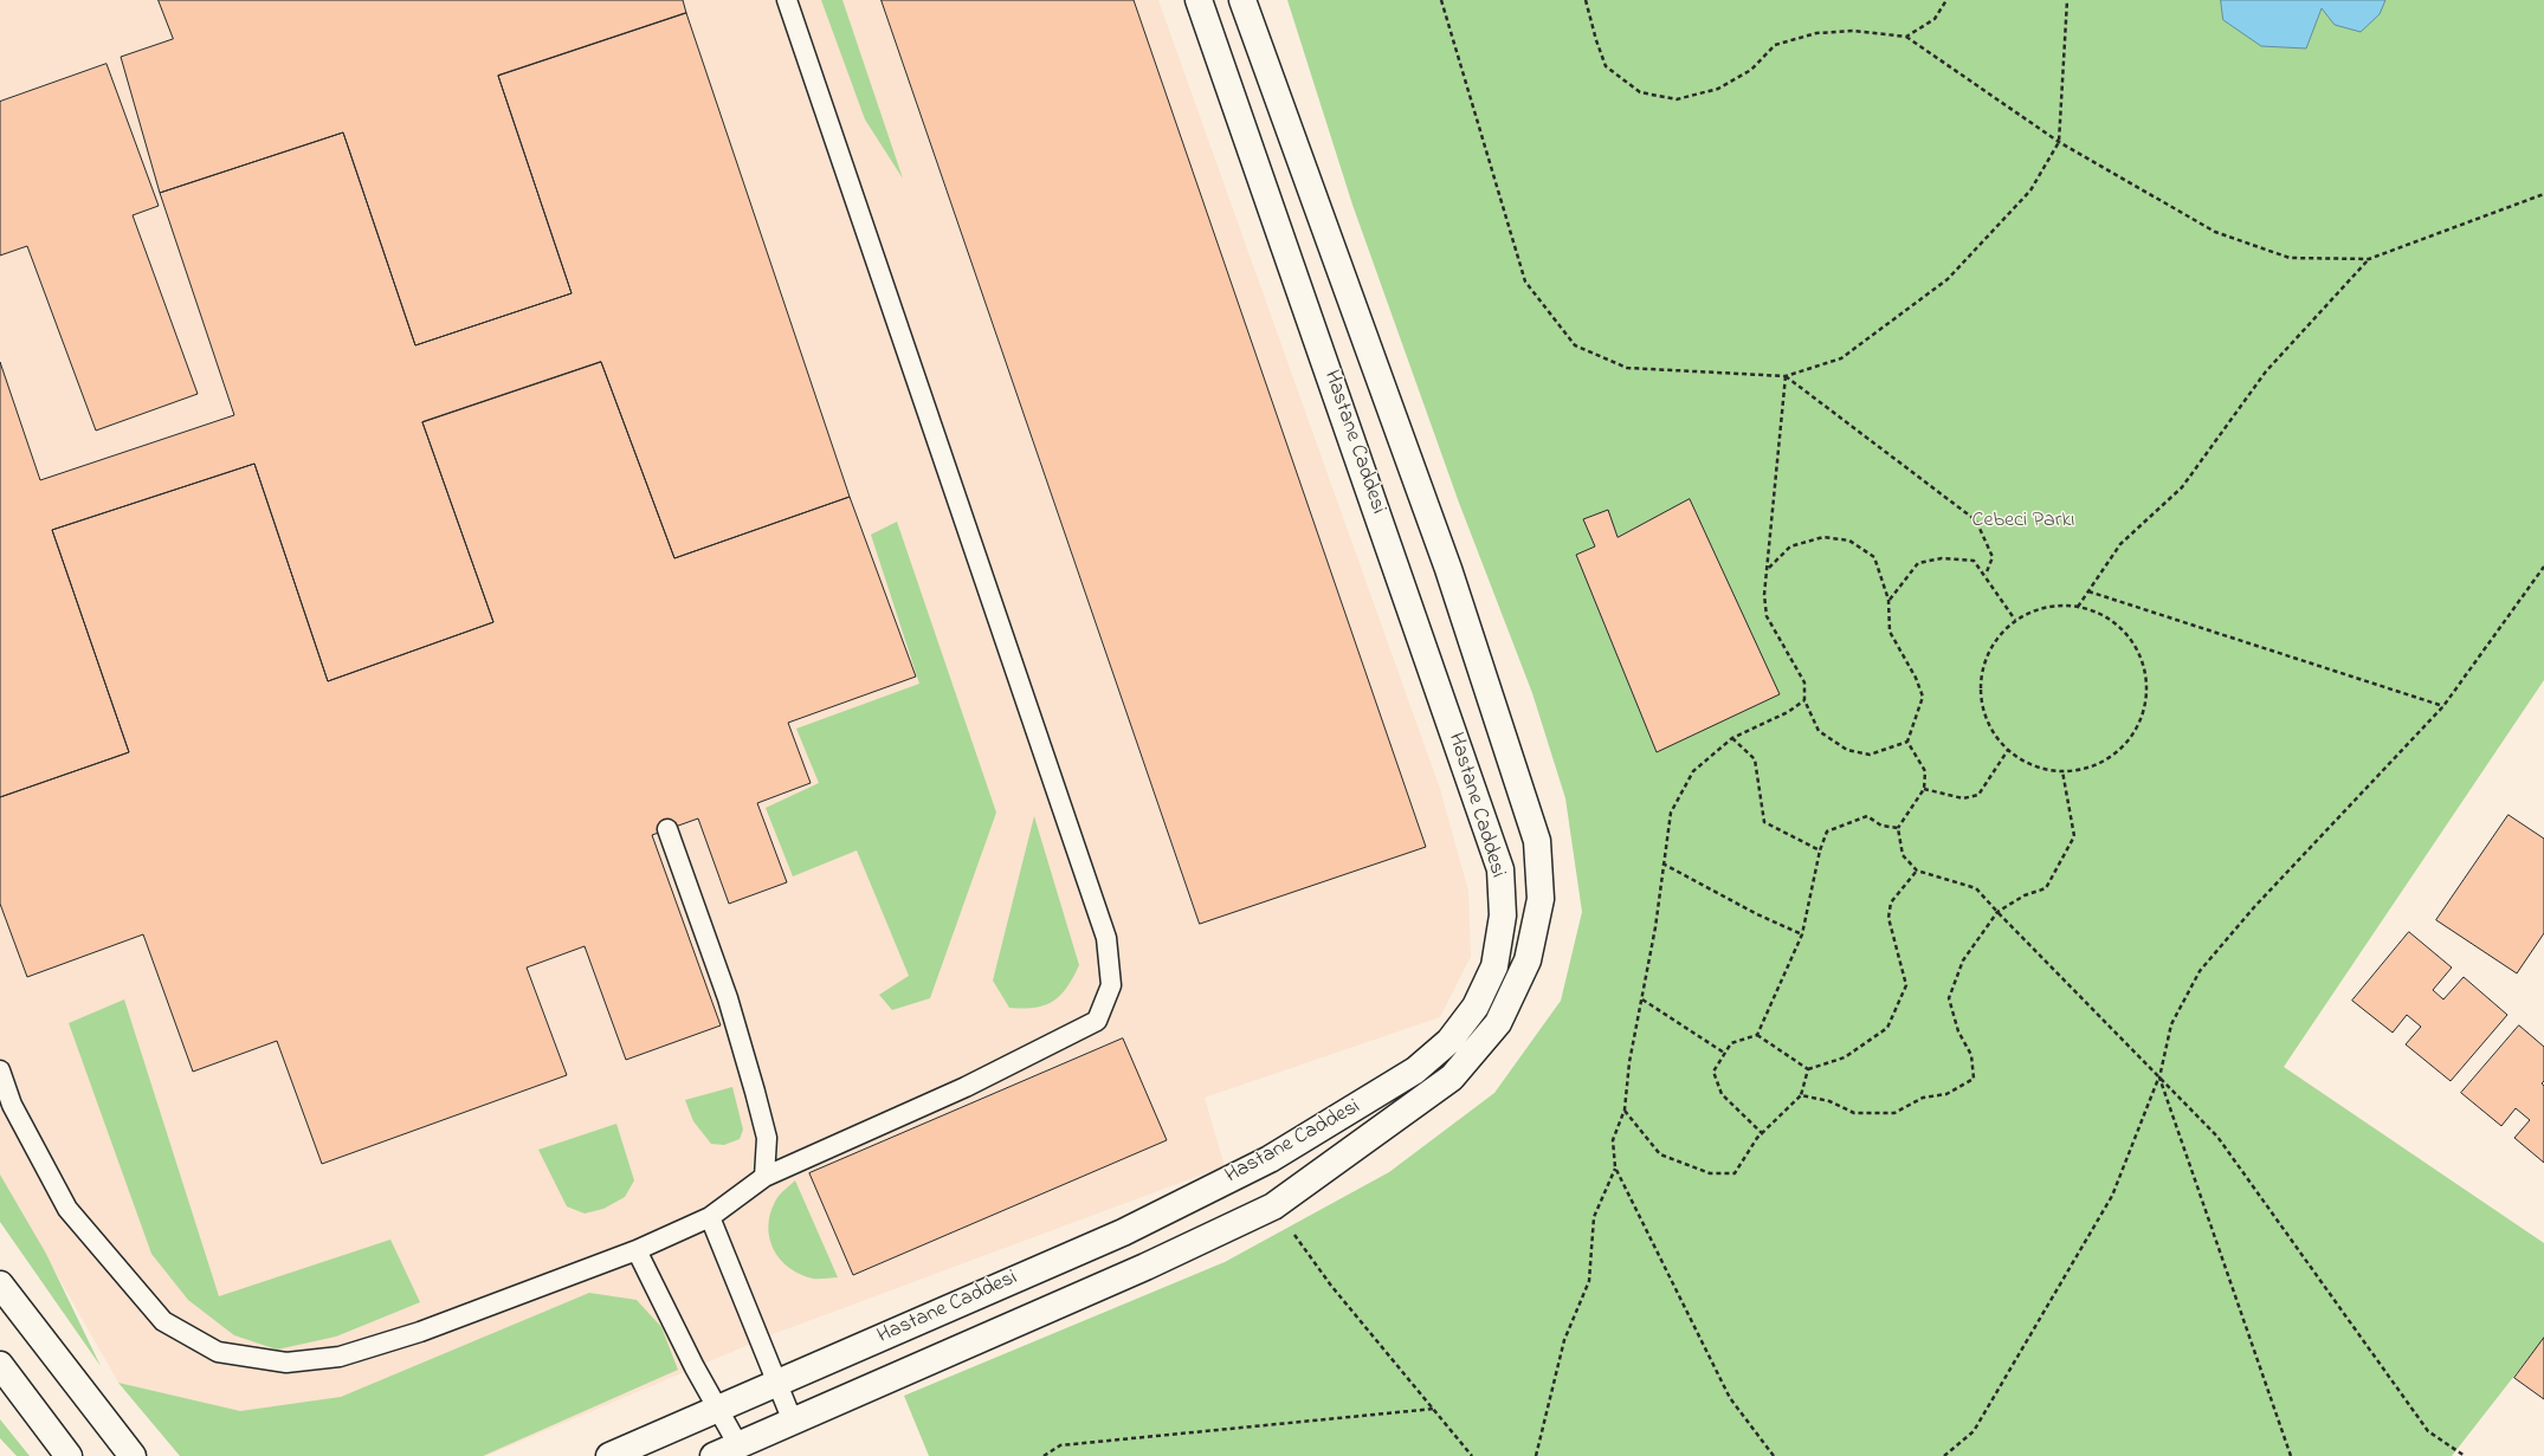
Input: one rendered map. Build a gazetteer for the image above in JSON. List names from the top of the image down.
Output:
{
  "streets": {
    "main road": ["Hastane Caddesi"]
  },
  "parks": ["Cebeci Parkı"]
}
